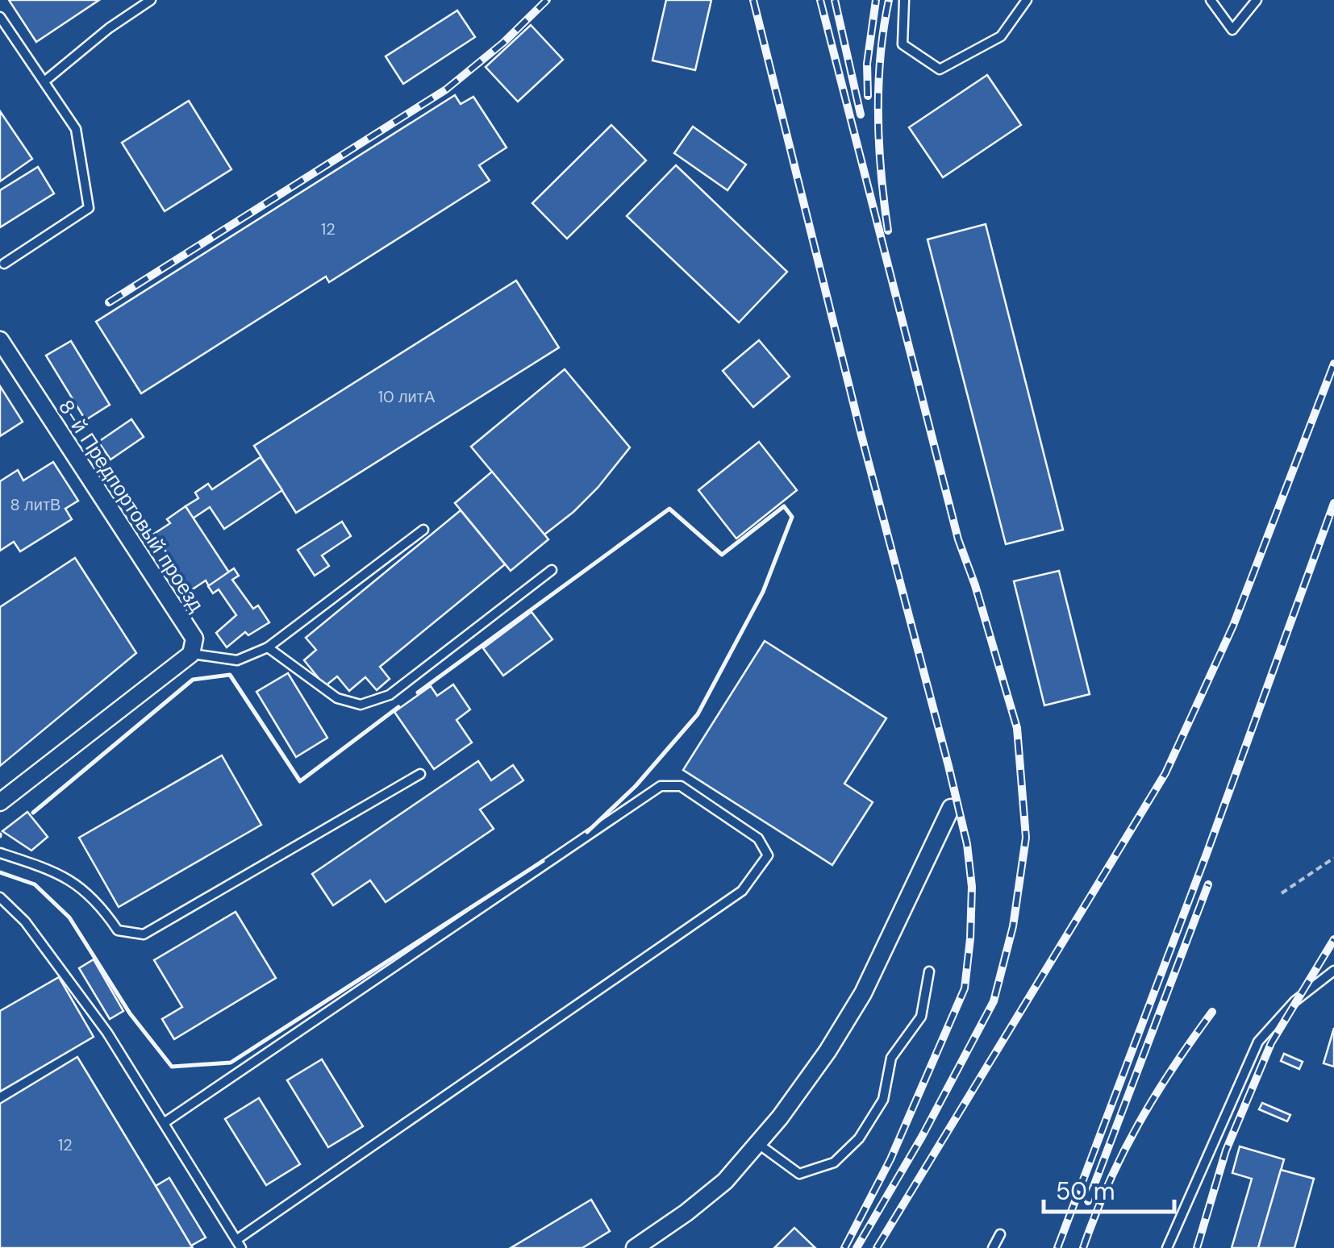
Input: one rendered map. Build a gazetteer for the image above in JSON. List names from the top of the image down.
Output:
{
  "streets": {
    "street": ["8-й Предпортовый проезд"]
  },
  "house_numbers": [
    "12",
    "10 литА",
    "8 литВ",
    "12"
  ],
  "scale_bar": "50 m"
}
